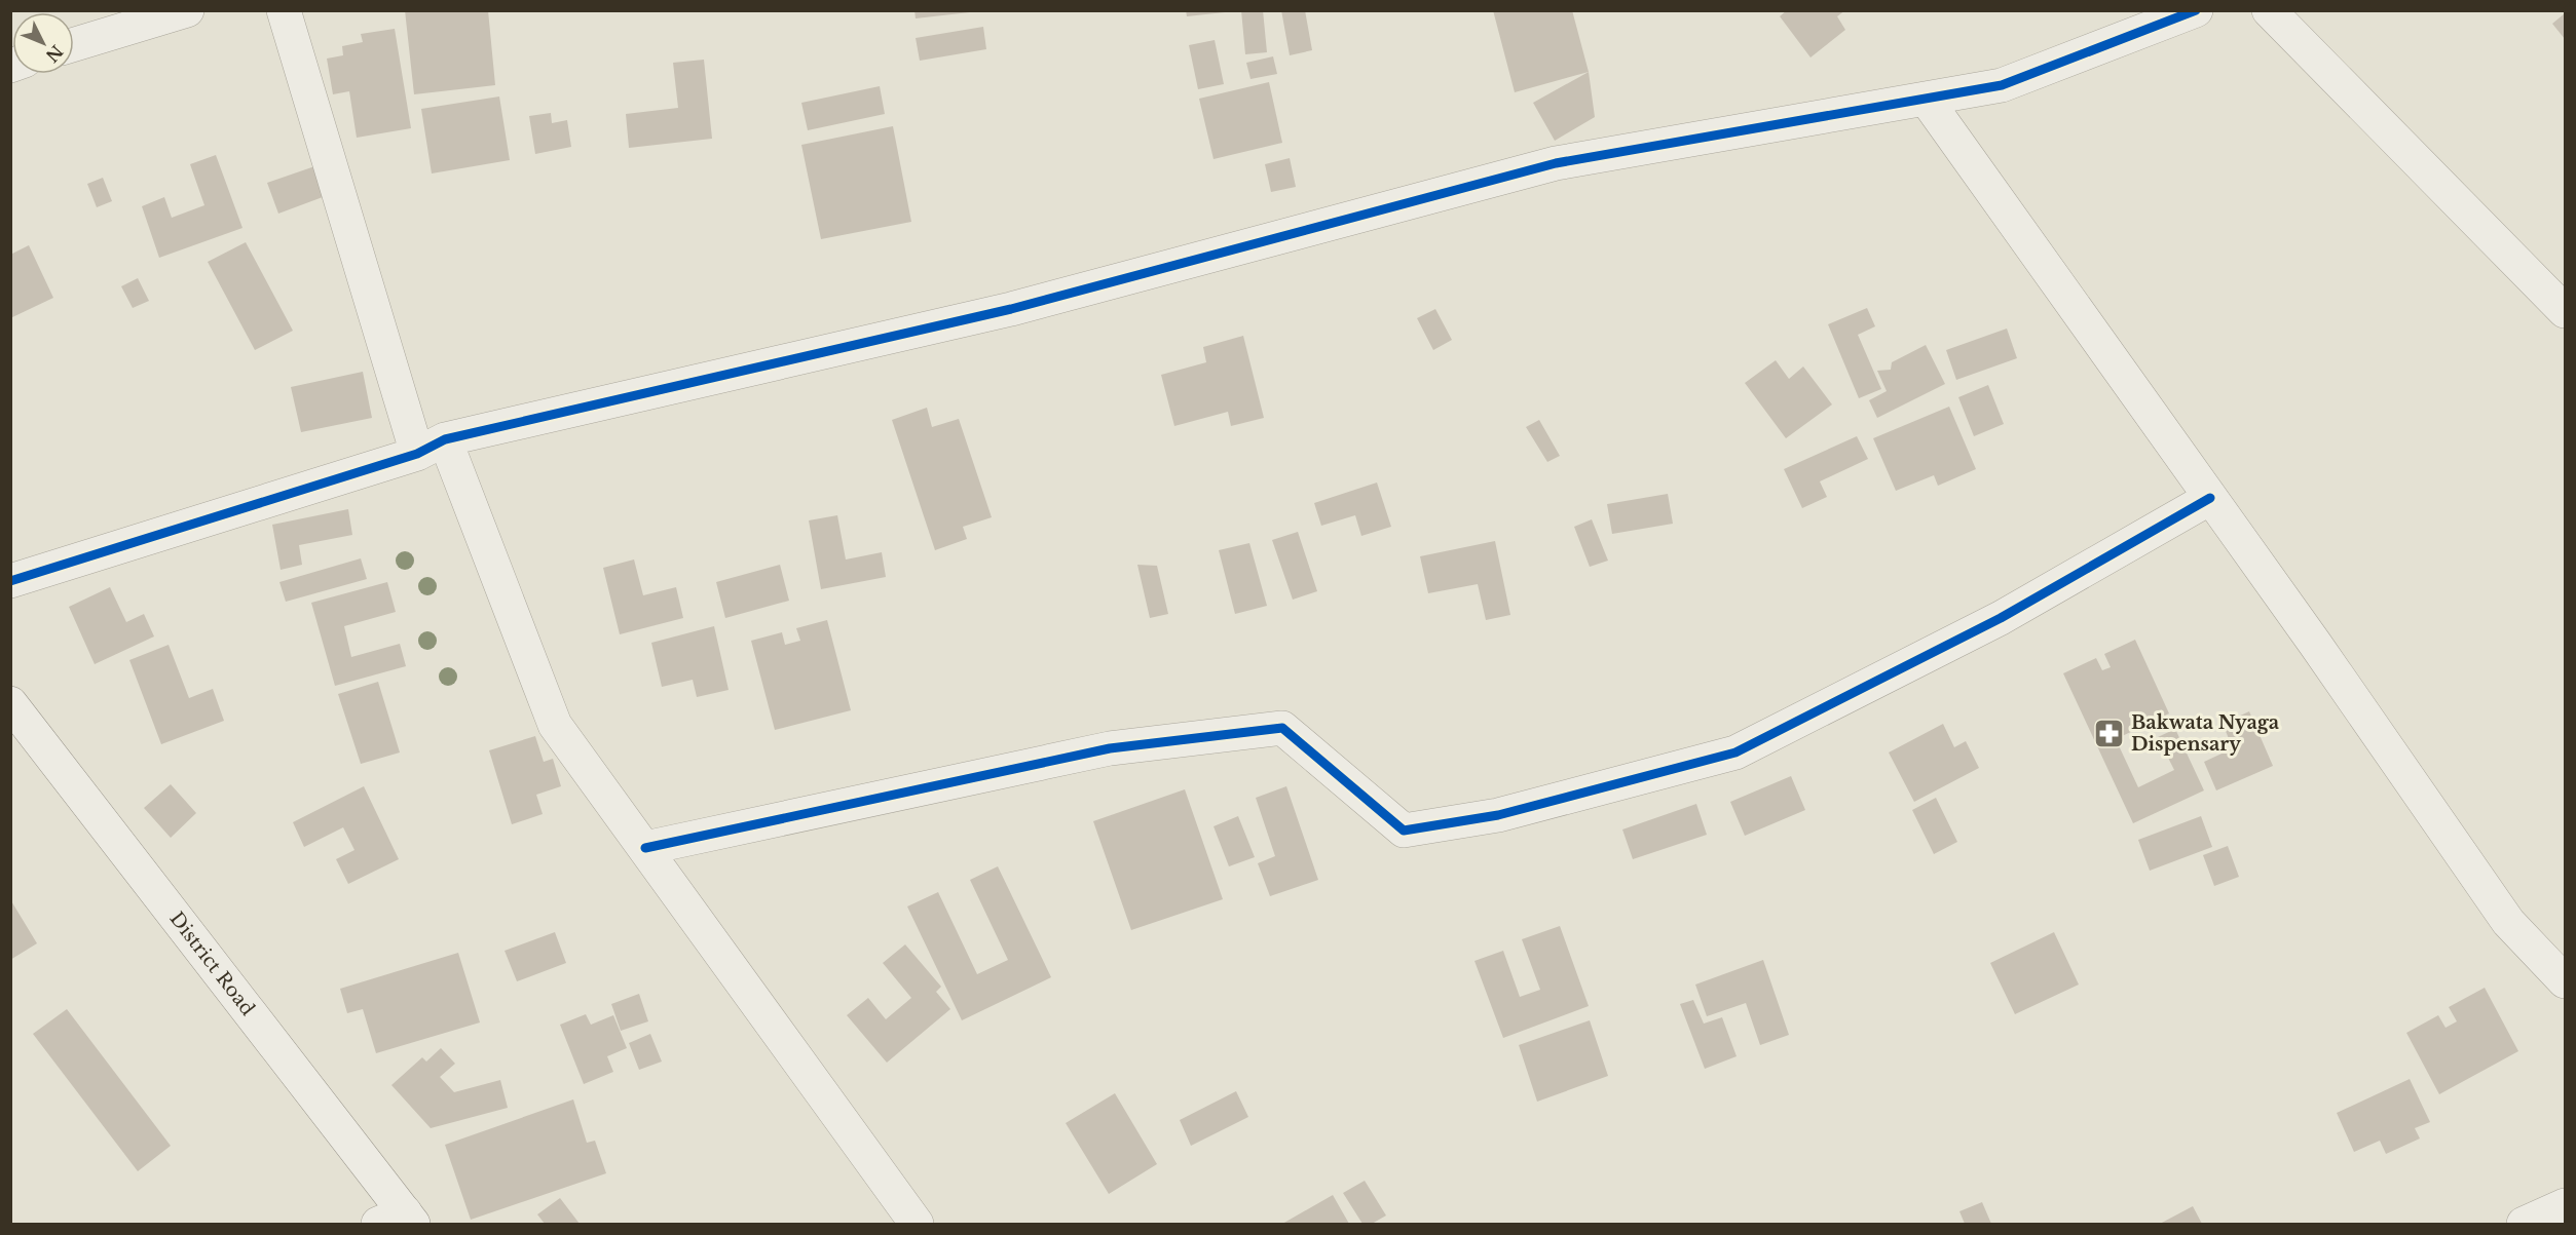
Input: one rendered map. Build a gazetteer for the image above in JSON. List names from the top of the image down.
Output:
{
  "streets": {
    "street": ["District Road"]
  },
  "places": {
    "pharmacy": ["Bakwata Nyaga Dispensary"]
  },
  "north": "bottom right"
}
